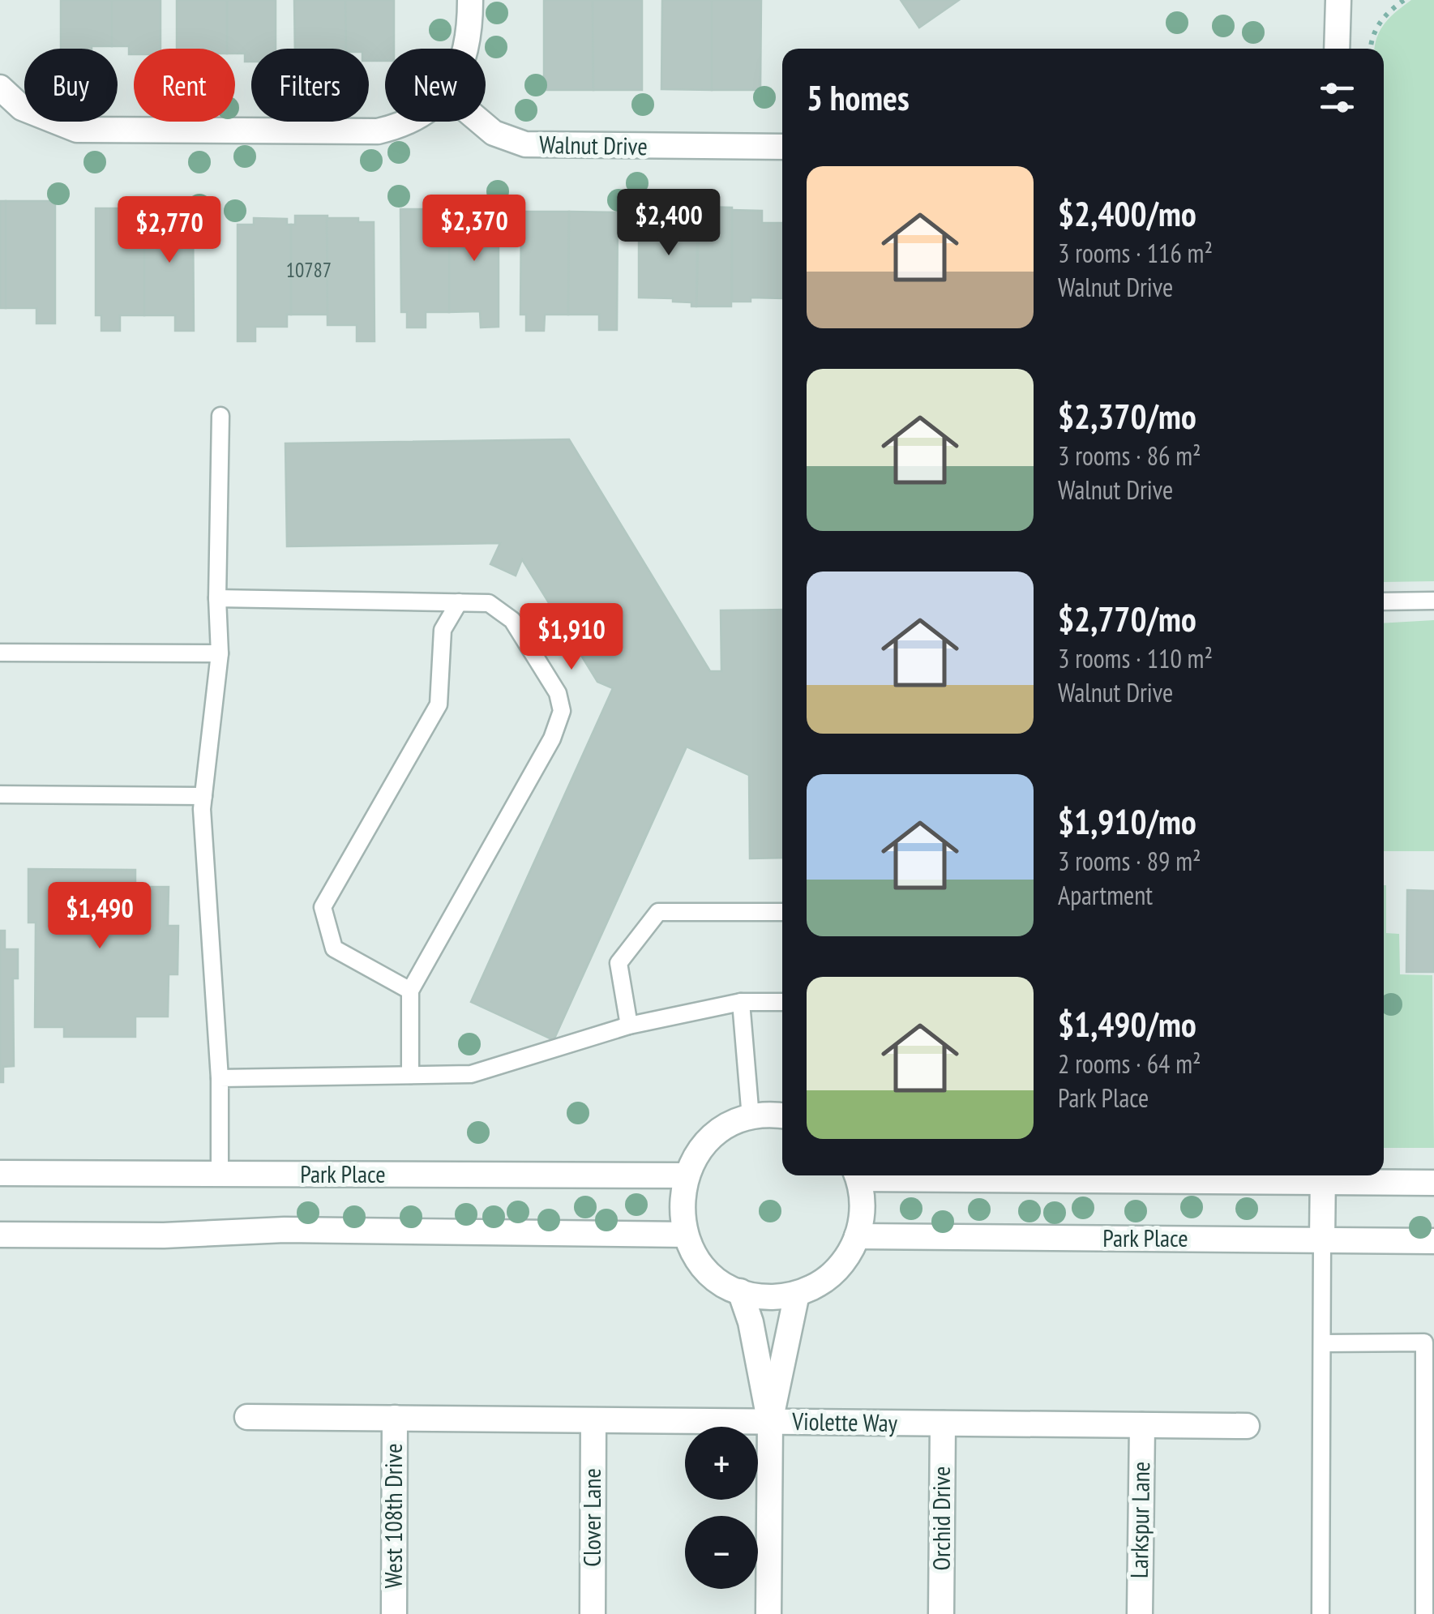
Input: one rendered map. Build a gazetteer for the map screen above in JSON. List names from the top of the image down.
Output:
{
  "streets": {
    "street": [
      "Walnut Drive",
      "Park Place",
      "Violette Way",
      "West 108th Drive",
      "Clover Lane",
      "Orchid Drive",
      "Larkspur Lane"
    ]
  },
  "crossings": [
    ["Violette Way", "West 108th Drive"],
    ["Violette Way", "Clover Lane"],
    ["Violette Way", "Orchid Drive"],
    ["Violette Way", "Larkspur Lane"]
  ],
  "house_numbers": ["10787"],
  "page": {
    "chip": [
      "Buy",
      "Rent",
      "Filters",
      "New"
    ],
    "heading": "5 homes",
    "list": [
      {
        "name": "$2,400/mo",
        "note": "3 rooms · 116 m² · Walnut Drive"
      },
      {
        "name": "$2,370/mo",
        "note": "3 rooms · 86 m² · Walnut Drive"
      },
      {
        "name": "$2,770/mo",
        "note": "3 rooms · 110 m² · Walnut Drive"
      },
      {
        "name": "$1,910/mo",
        "note": "3 rooms · 89 m² · Apartment"
      },
      {
        "name": "$1,490/mo",
        "note": "2 rooms · 64 m² · Park Place"
      }
    ],
    "price": [
      "$2,400",
      "$2,370",
      "$2,770",
      "$1,910",
      "$1,490"
    ],
    "map_buttons": ["+", "−"]
  }
}
